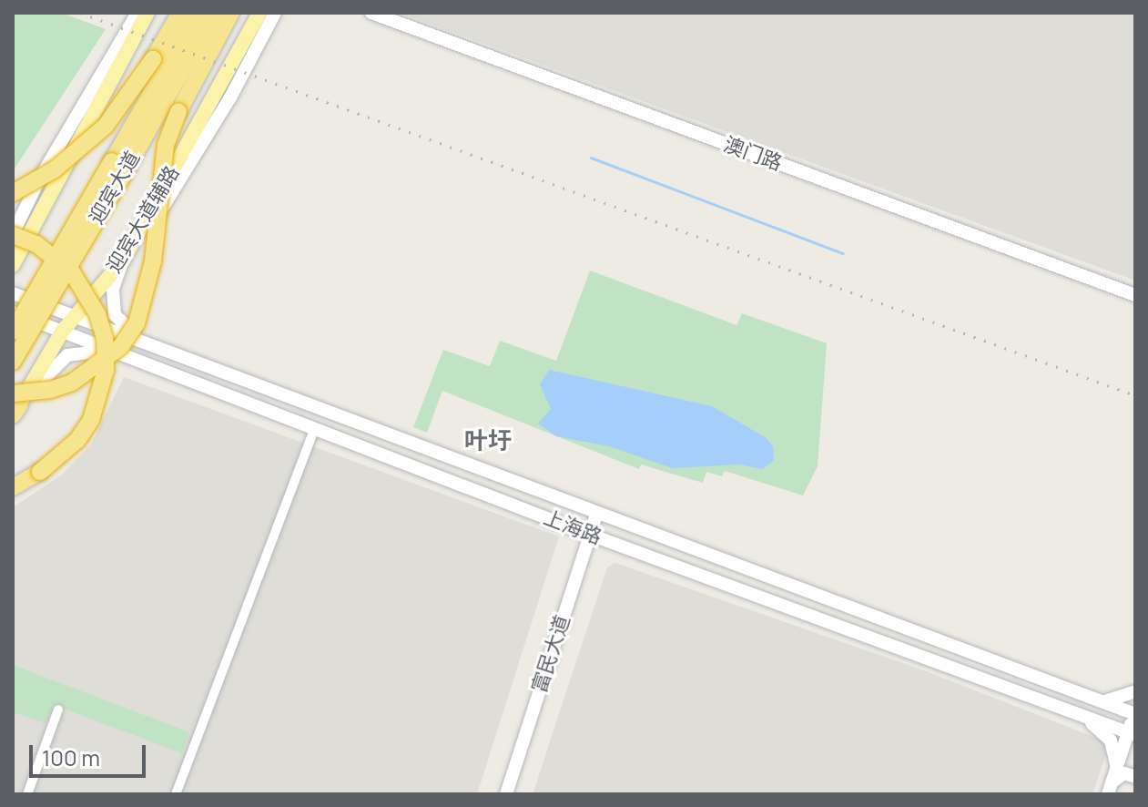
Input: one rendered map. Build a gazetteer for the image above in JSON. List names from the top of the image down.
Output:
{
  "streets": {
    "highway": ["迎宾大道"],
    "main road": [
      "澳门路",
      "迎宾大道辅路",
      "上海路",
      "富民大道"
    ]
  },
  "crossings": [
    ["迎宾大道辅路", "上海路"],
    ["上海路", "富民大道"]
  ],
  "districts": ["叶圩"],
  "scale_bar": "100 m"
}
